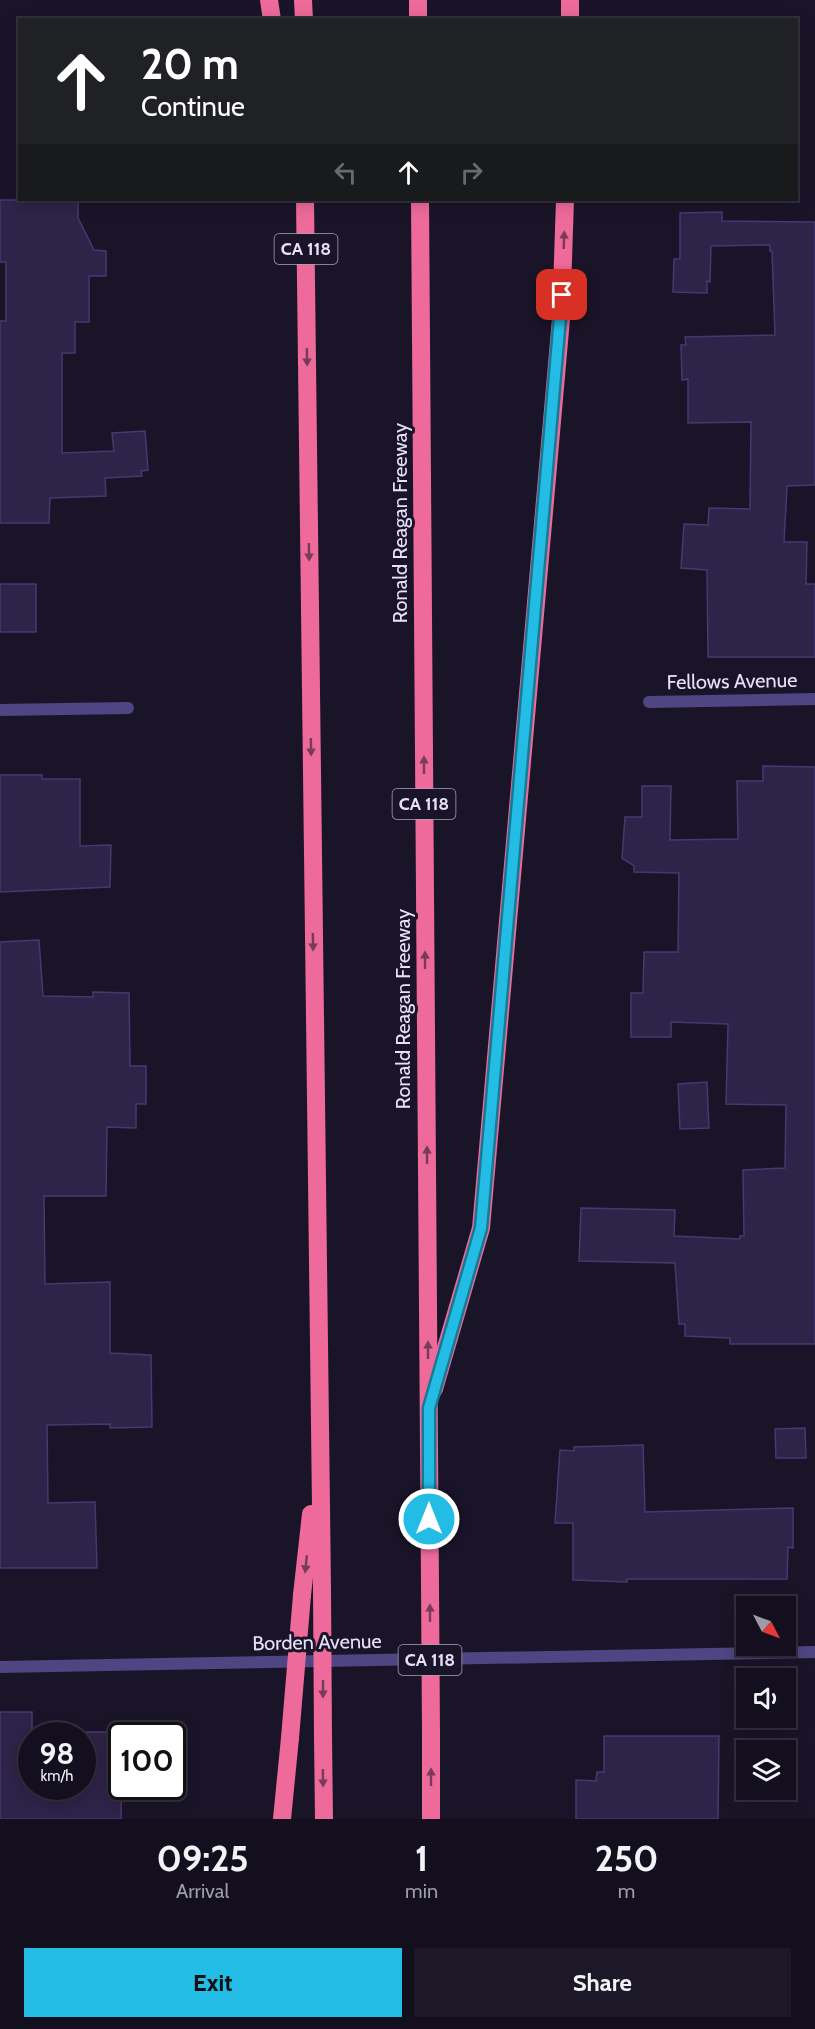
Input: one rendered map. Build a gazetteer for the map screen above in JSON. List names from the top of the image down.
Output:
{
  "streets": {
    "highway": ["CA 118", "Ronald Reagan Freeway"],
    "street": ["Fellows Avenue", "Borden Avenue"]
  },
  "north": "bottom right",
  "page": {
    "turn": ["20 m", "Continue"],
    "speed": "98 km/h",
    "limit": "100",
    "eta": [
      "09:25",
      "Arrival",
      "1",
      "min",
      "250",
      "m"
    ],
    "buttons": ["Exit", "Share"]
  }
}
